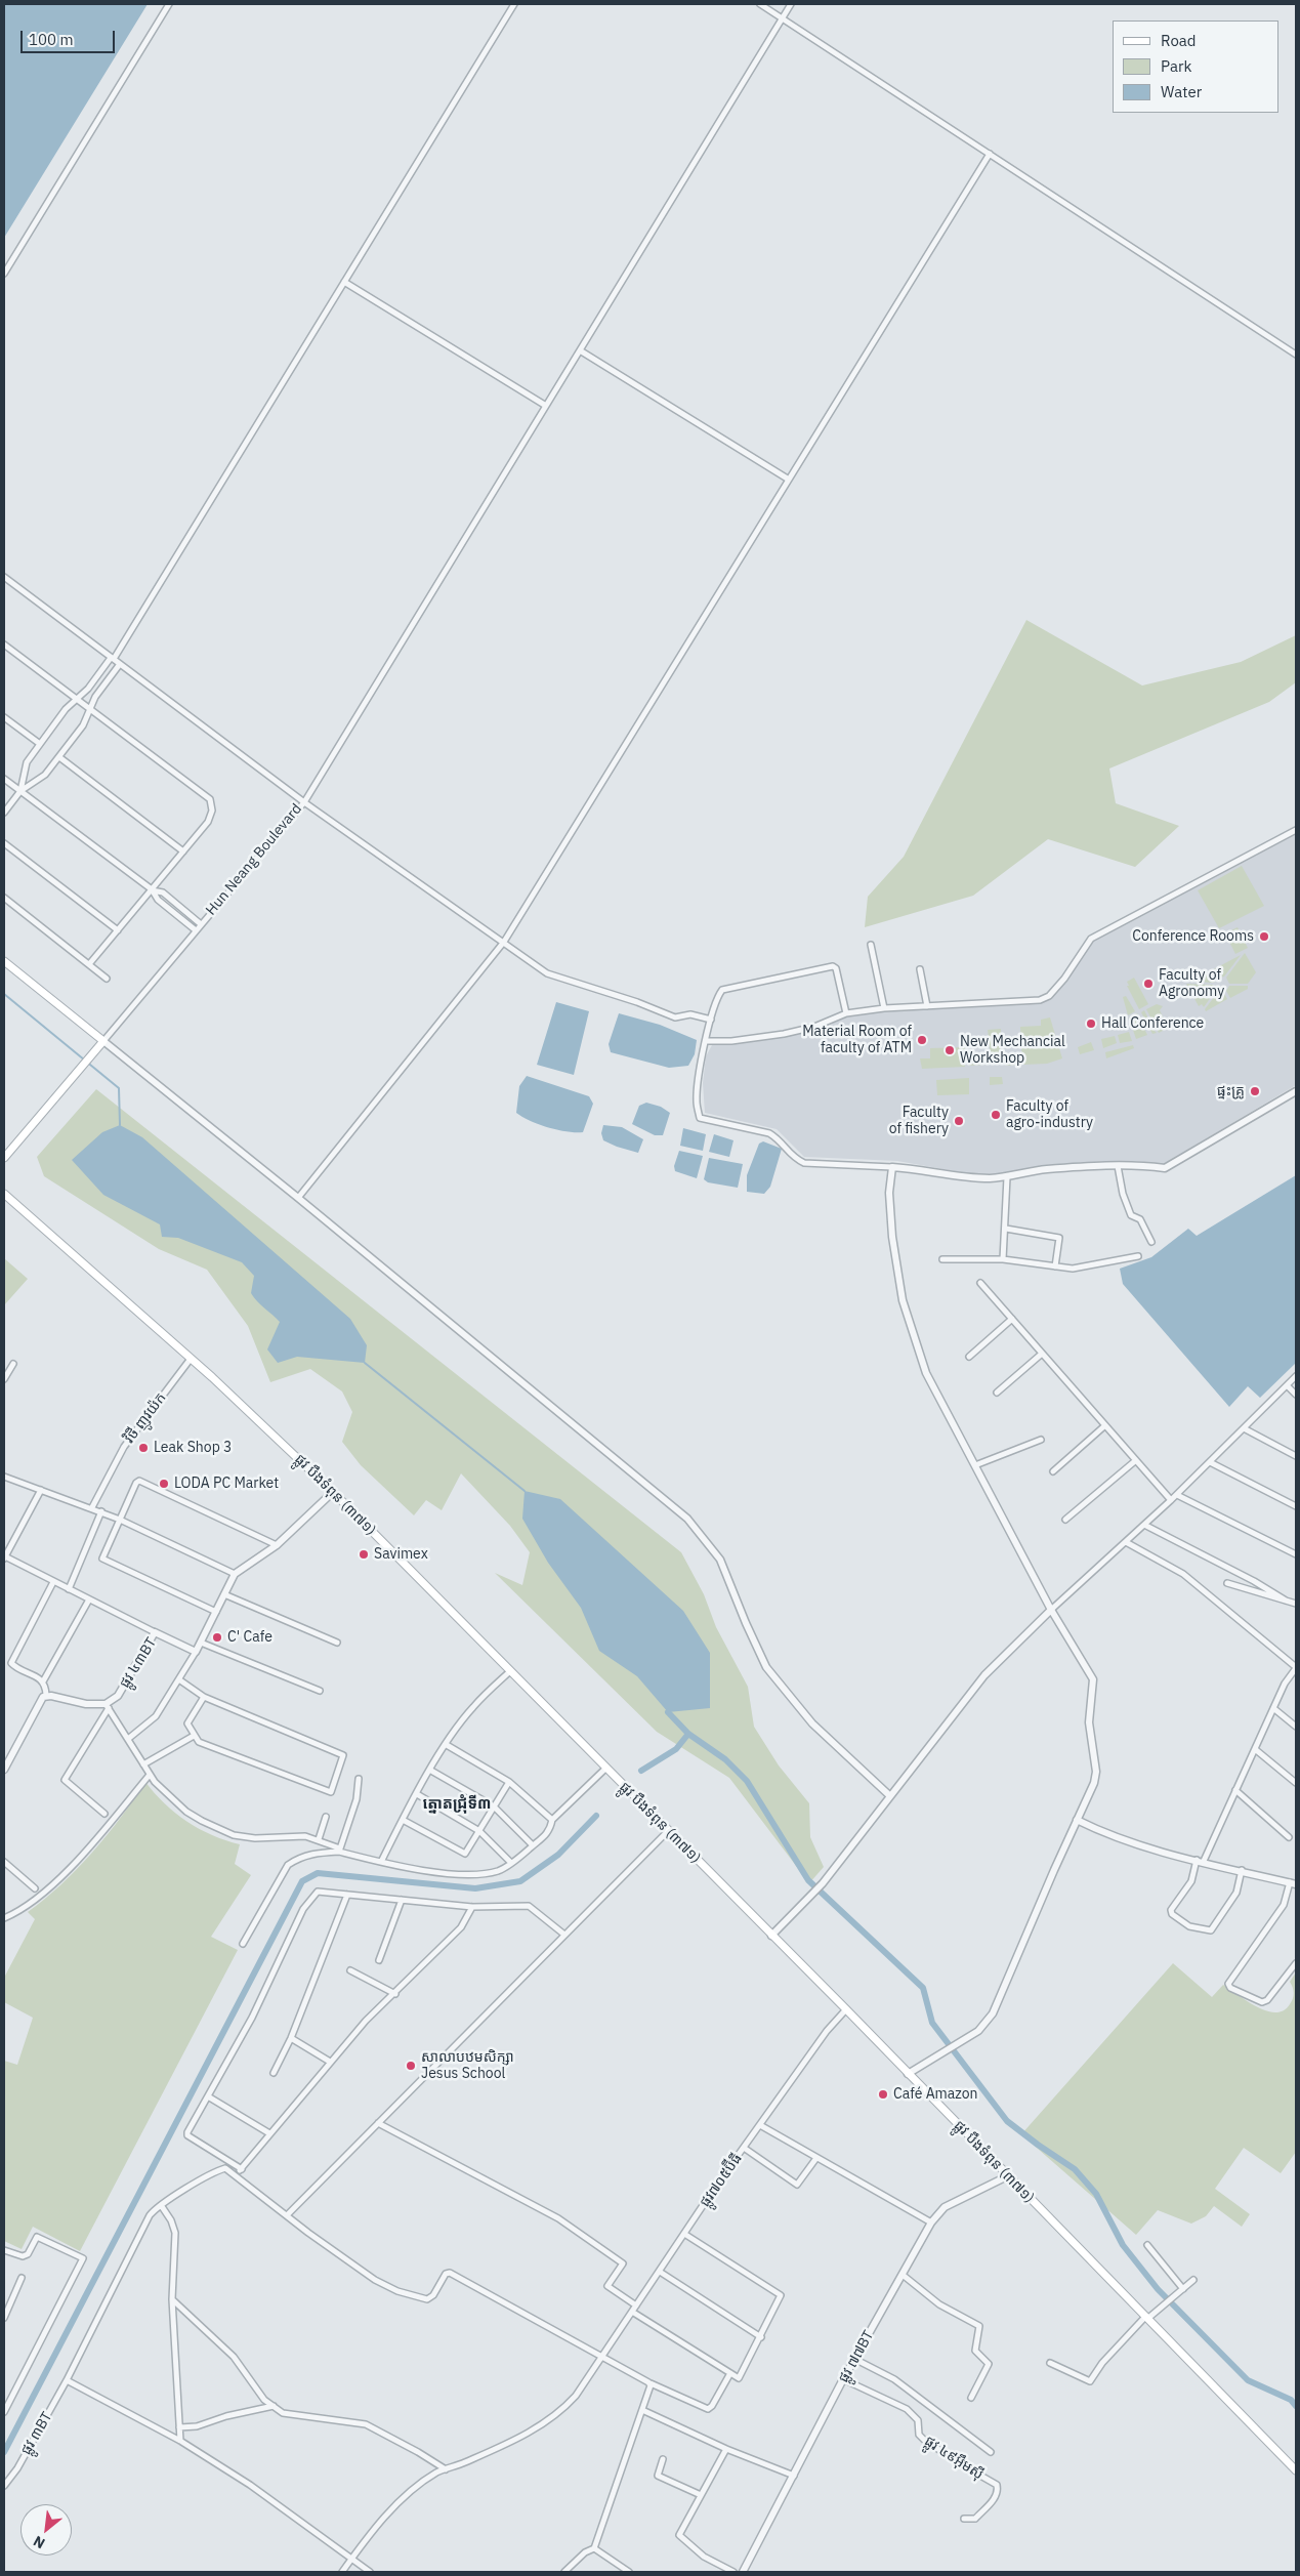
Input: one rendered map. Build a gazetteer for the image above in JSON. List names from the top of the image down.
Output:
{
  "streets": {
    "main road": ["Hun Neang Boulevard", "ផ្លូវ បឹងទំពុន (៣៧១)"],
    "street": [
      "វិថី ញូវយ៉ក",
      "ផ្លូវ ៤៣BT",
      "ផ្លូវ៧០៥ប៊ីធី",
      "ផ្លូវ ៧៧BT",
      "ផ្លូវ ៣BT",
      "ផ្លូវ ៤៩អ៊ឹមស៊ី"
    ]
  },
  "crossings": [
    ["វិថី ញូវយ៉ក", "ផ្លូវ បឹងទំពុន (៣៧១)"],
    ["ផ្លូវ បឹងទំពុន (៣៧១)", "ផ្លូវ៧០៥ប៊ីធី"],
    ["ផ្លូវ បឹងទំពុន (៣៧១)", "ផ្លូវ ៧៧BT"],
    ["ផ្លូវ ៧៧BT", "ផ្លូវ ៤៩អ៊ឹមស៊ី"]
  ],
  "districts": ["ត្នោតជ្រុំទី៣"],
  "places": [
    "Conference Rooms",
    "Faculty of Agronomy",
    "Hall Conference",
    "Material Room of faculty of ATM",
    "New Mechancial Workshop",
    "ផ្ទះគ្រូ",
    "Faculty of agro-industry",
    "Faculty of fishery",
    "Leak Shop 3",
    "LODA PC Market",
    "Savimex",
    "C' Cafe",
    "សាលាបឋមសិក្សា Jesus School",
    "Café Amazon"
  ],
  "legend": ["Road", "Park", "Water"],
  "scale_bar": "100 m",
  "north": "bottom left"
}
